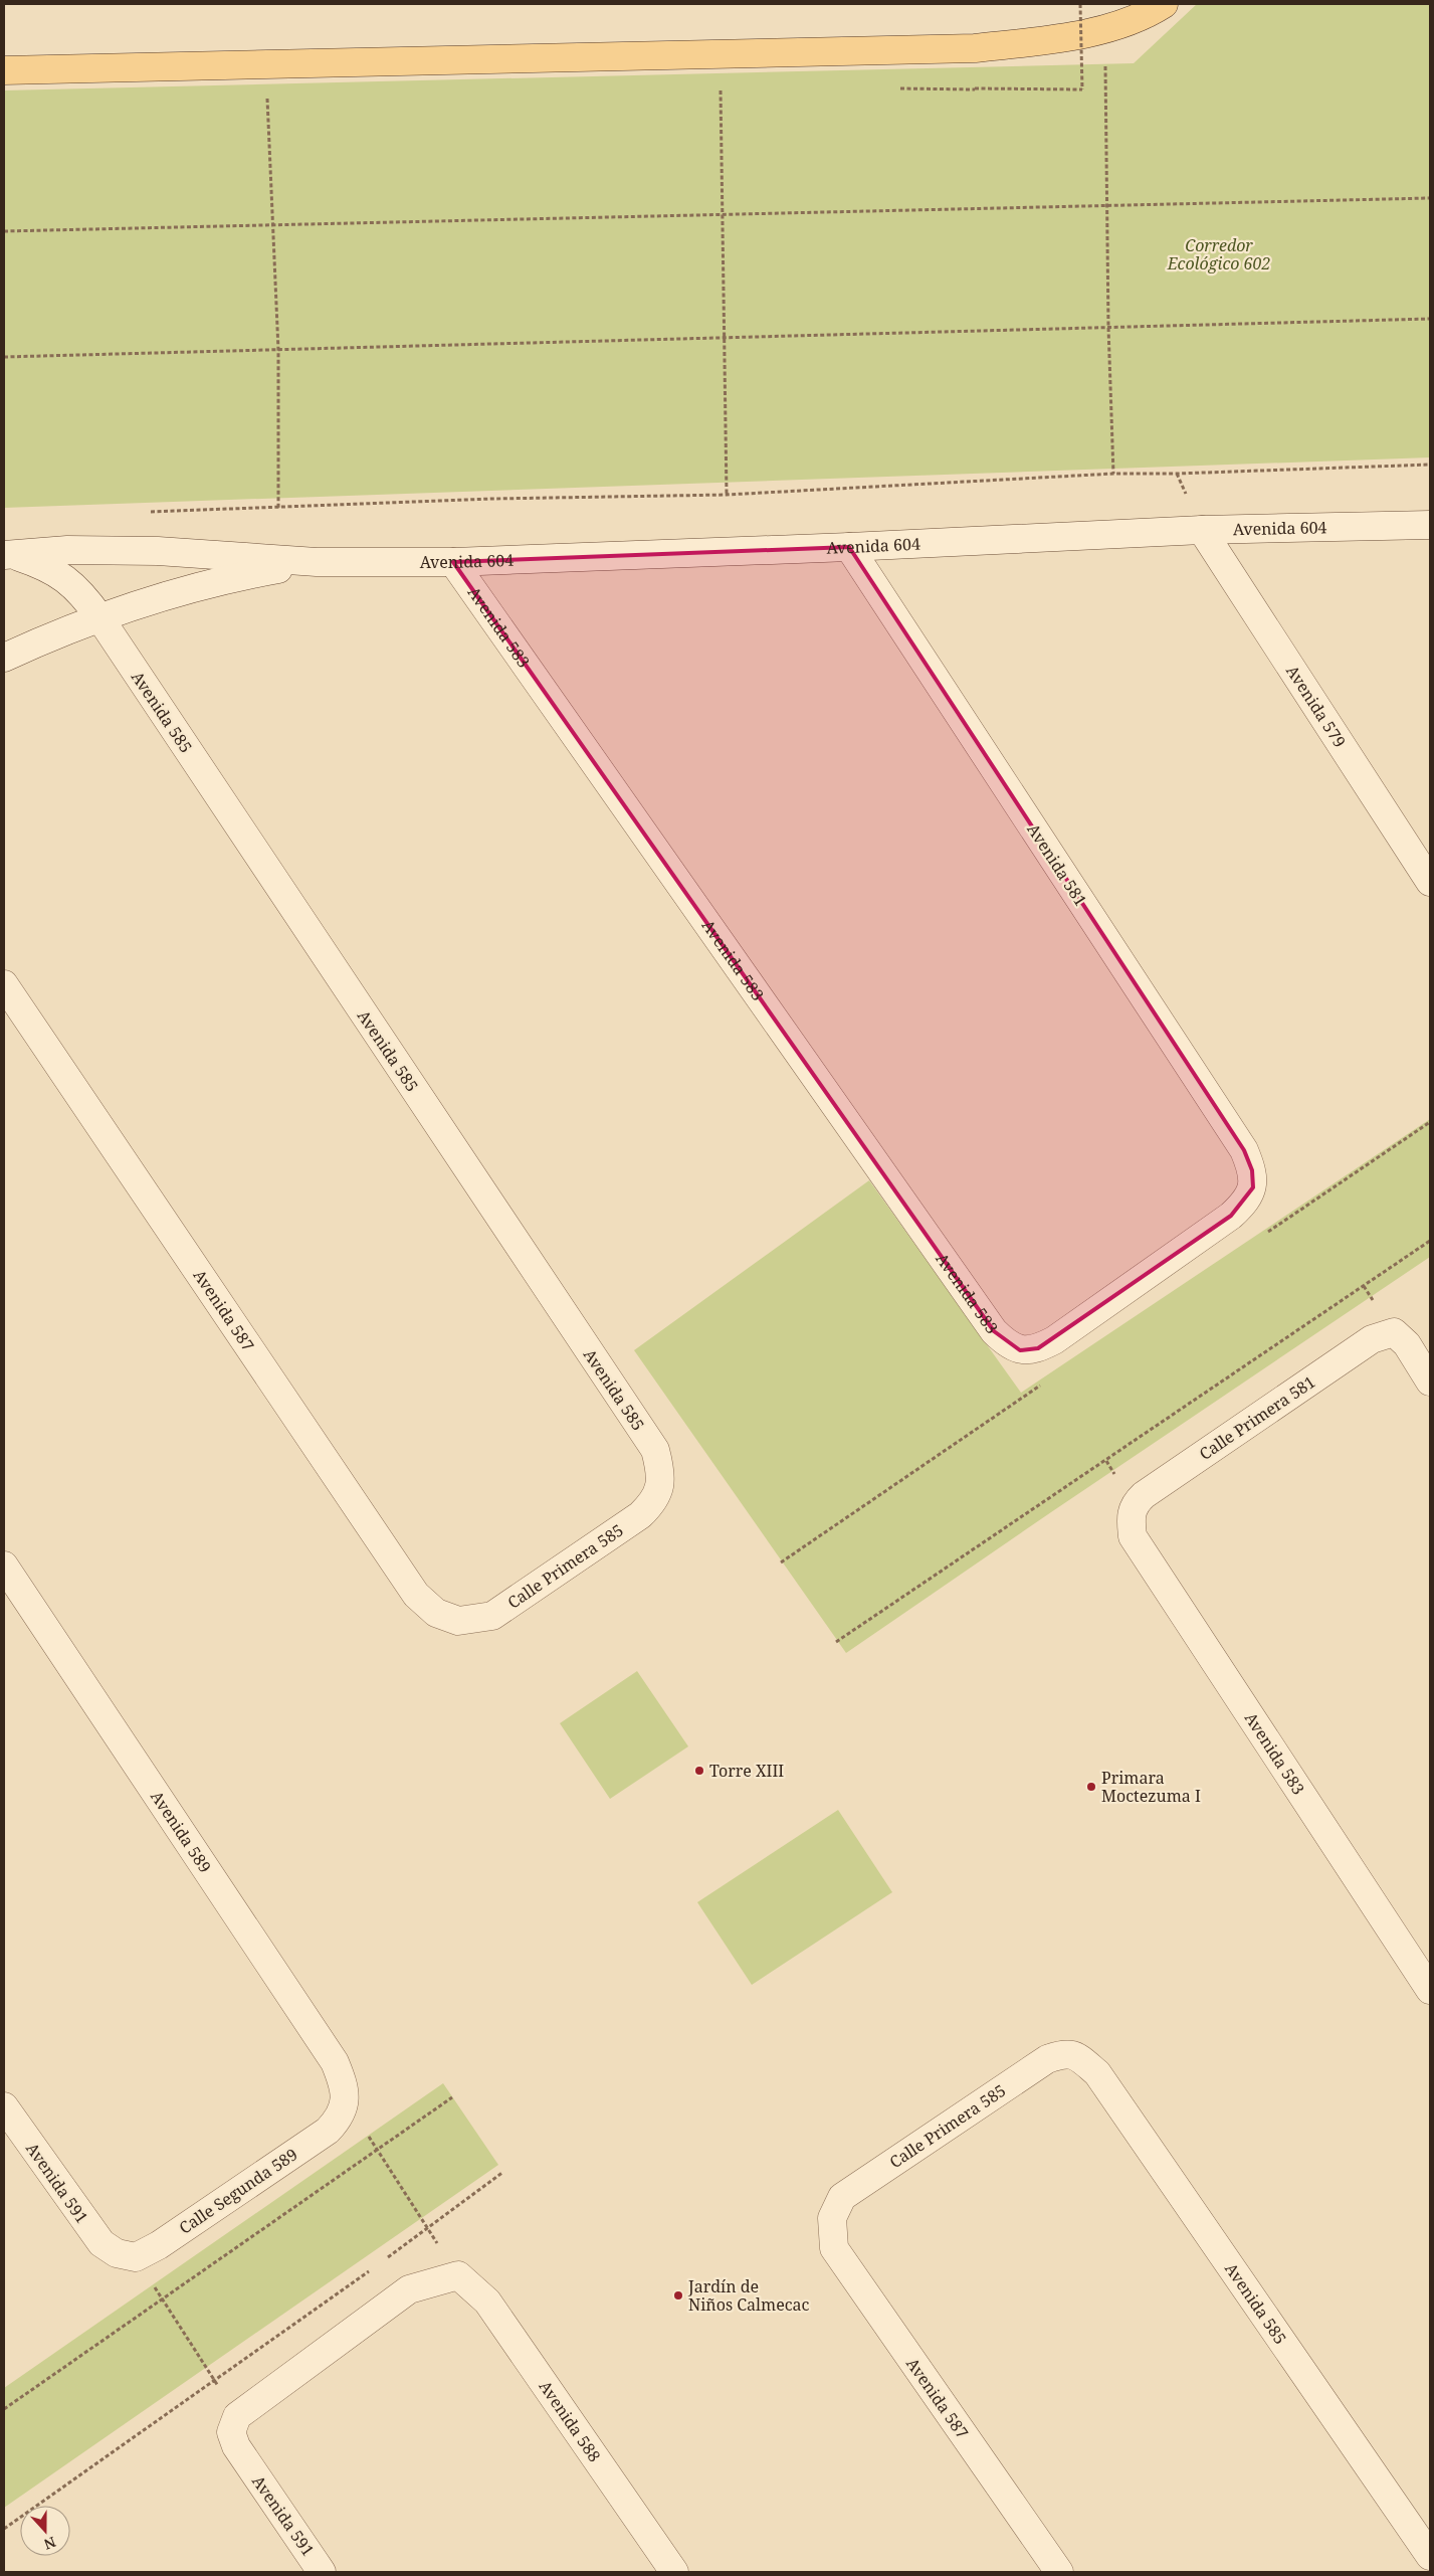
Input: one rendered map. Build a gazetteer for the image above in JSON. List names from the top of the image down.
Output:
{
  "streets": {
    "street": [
      "Avenida 604",
      "Avenida 583",
      "Avenida 579",
      "Avenida 585",
      "Avenida 581",
      "Avenida 587",
      "Calle Primera 581",
      "Calle Primera 585",
      "Avenida 589",
      "Avenida 591",
      "Calle Segunda 589",
      "Avenida 588"
    ]
  },
  "crossings": [
    ["Avenida 604", "Avenida 583"],
    ["Avenida 604", "Avenida 579"],
    ["Avenida 604", "Avenida 585"],
    ["Avenida 604", "Avenida 581"],
    ["Avenida 583", "Avenida 581"],
    ["Avenida 583", "Calle Primera 581"],
    ["Avenida 585", "Calle Primera 585"],
    ["Avenida 587", "Calle Primera 585"],
    ["Avenida 589", "Calle Segunda 589"],
    ["Avenida 591", "Calle Segunda 589"]
  ],
  "parks": ["Corredor Ecológico 602"],
  "places": ["Torre XIII", "Primara Moctezuma I", "Jardín de Niños Calmecac"],
  "north": "bottom"
}
